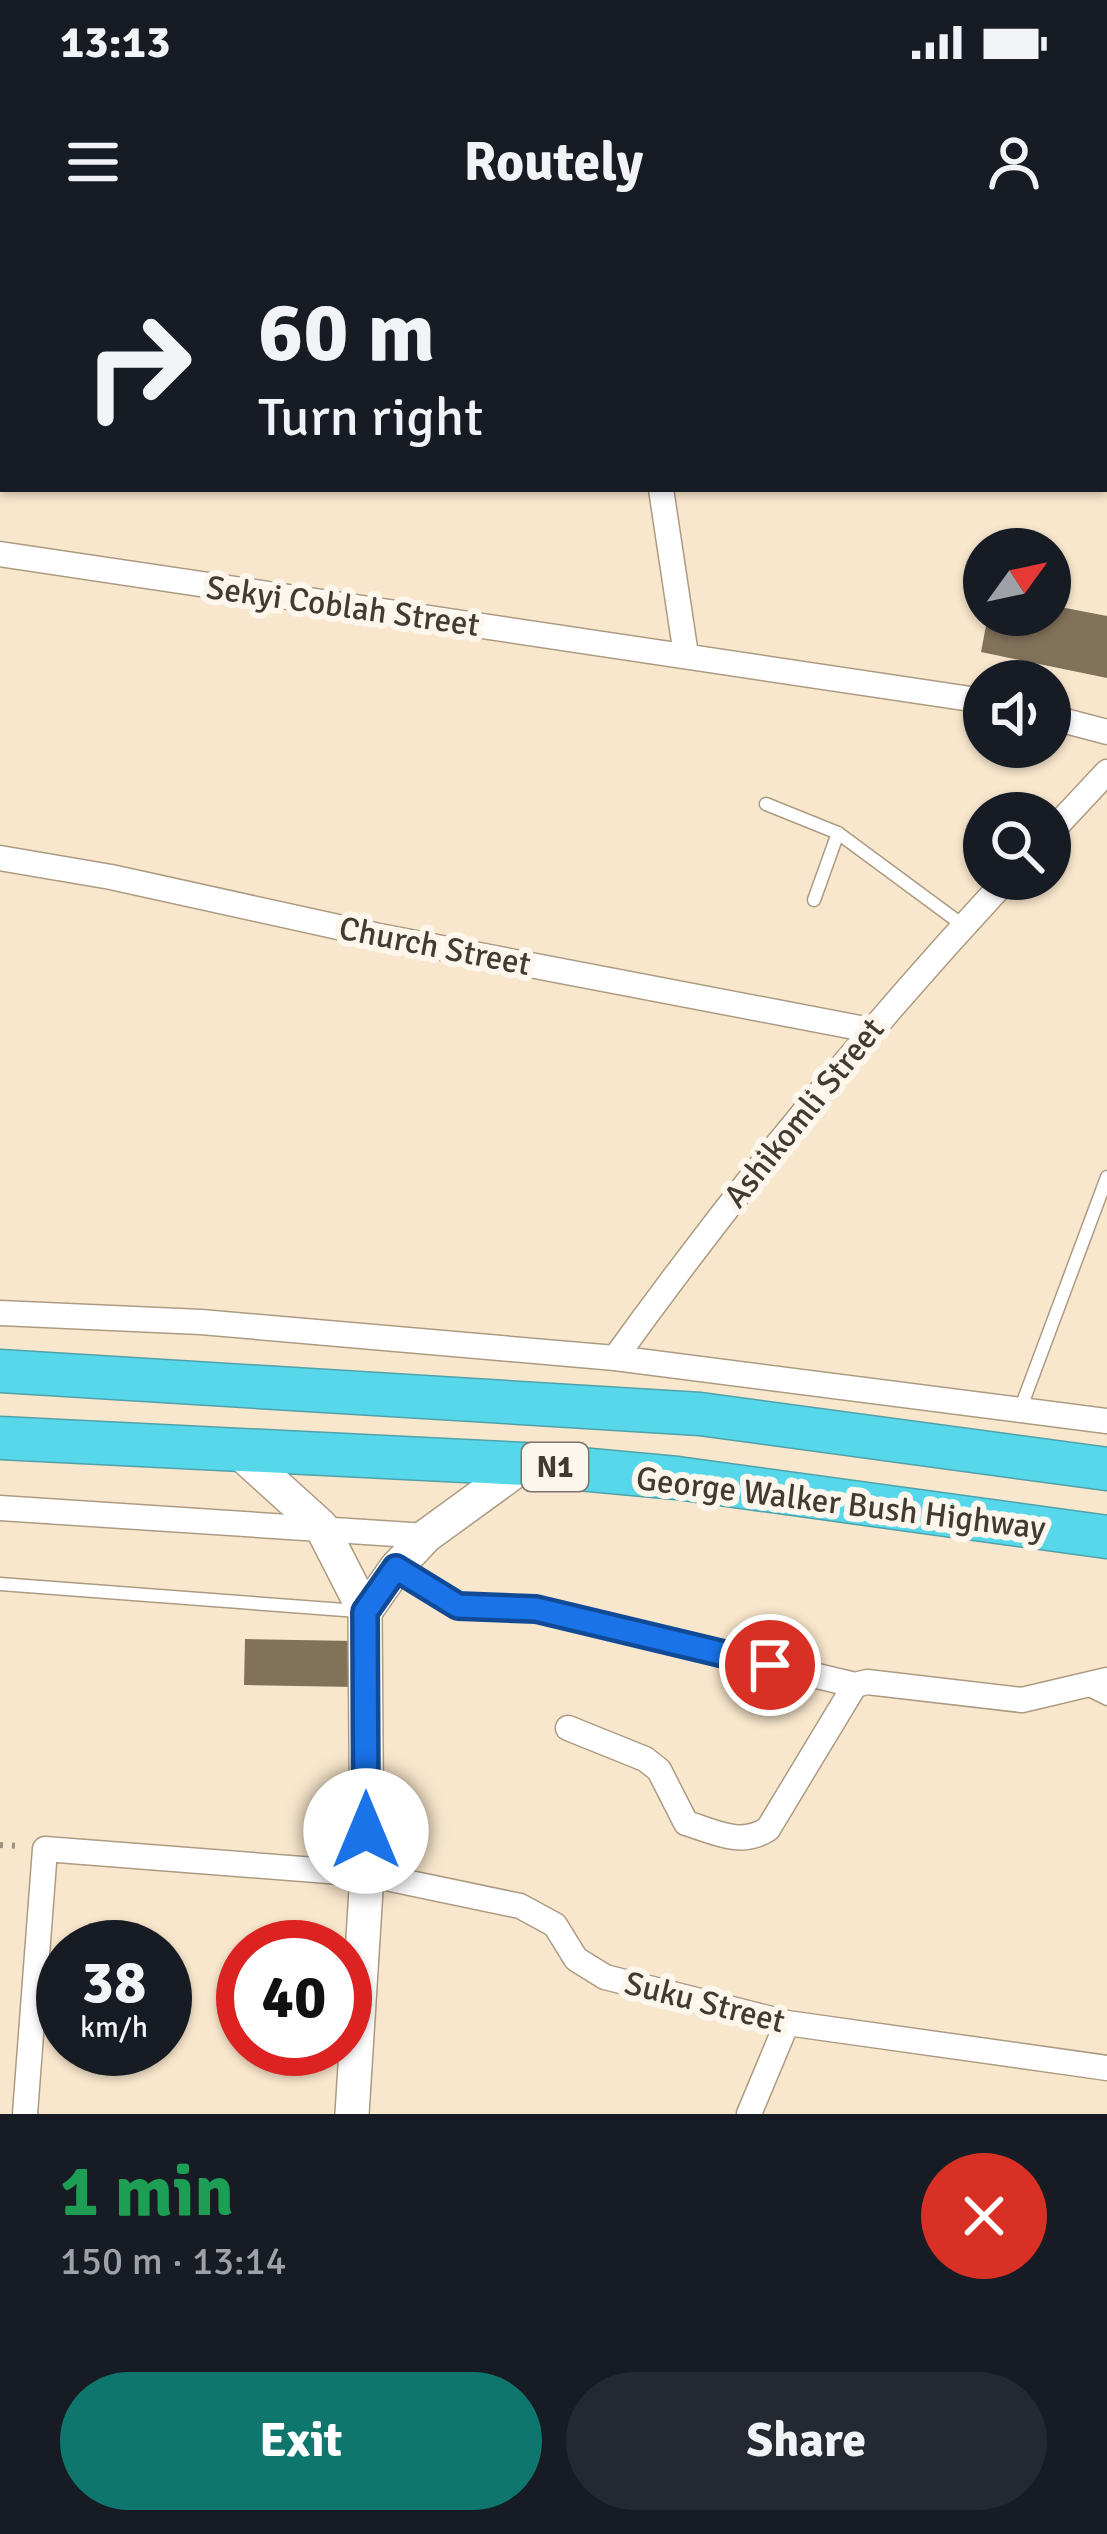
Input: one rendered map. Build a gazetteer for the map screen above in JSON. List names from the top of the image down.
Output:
{
  "streets": {
    "highway": ["N1", "George Walker Bush Highway"],
    "street": [
      "Sekyi Coblah Street",
      "Church Street",
      "Ashikomli Street",
      "Suku Street"
    ]
  },
  "crossings": [
    ["Church Street", "Ashikomli Street"]
  ],
  "north": "top right",
  "page": {
    "status": "13:13",
    "header": "Routely",
    "turn": ["60 m", "Turn right"],
    "speed": "38 km/h",
    "limit": "40",
    "heading": ["1 min", "150 m · 13:14"],
    "buttons": ["Exit", "Share"]
  }
}
